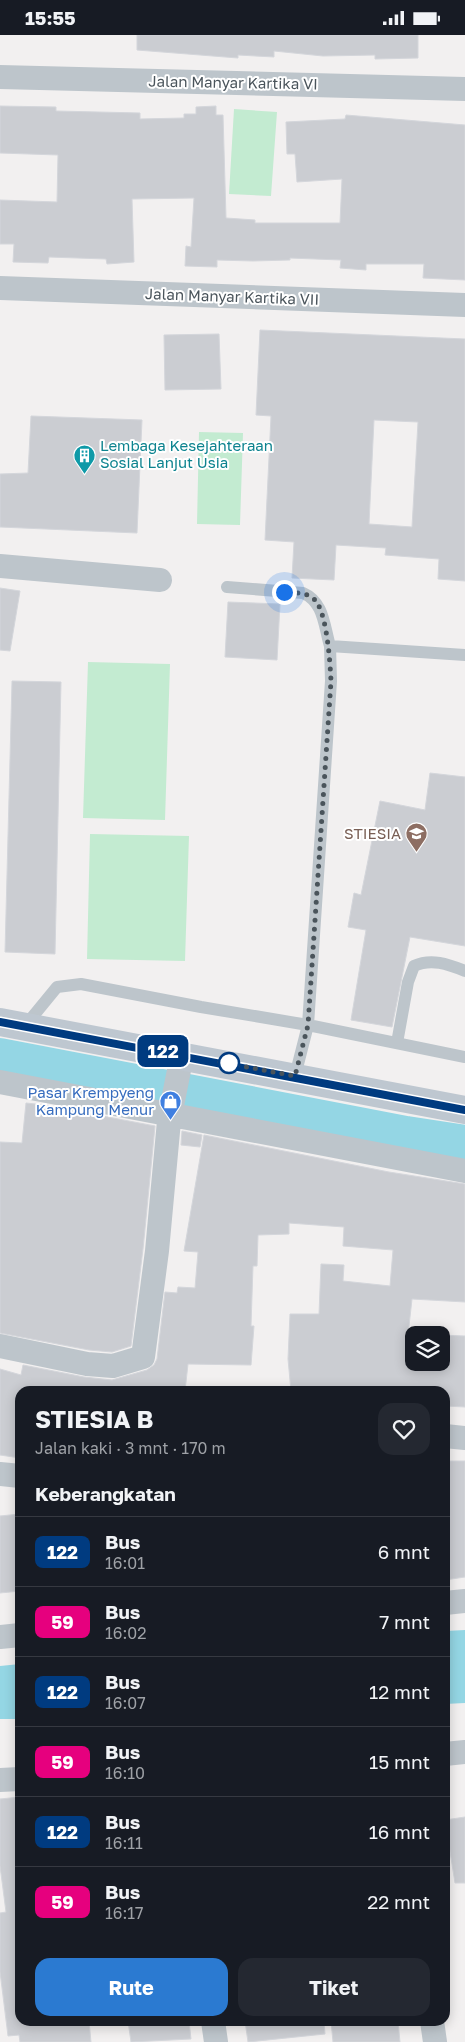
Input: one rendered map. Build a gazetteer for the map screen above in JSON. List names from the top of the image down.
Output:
{
  "streets": {
    "street": ["Jalan Manyar Kartika VI", "Jalan Manyar Kartika VII"]
  },
  "places": {
    "building": ["Lembaga Kesejahteraan Sosial Lanjut Usia"],
    "school or university": ["STIESIA"],
    "shop": ["Pasar Krempyeng Kampung Menur"]
  },
  "lines": ["bus line 122"],
  "page": {
    "status": "15:55",
    "on_map": "122",
    "heading": [
      ["STIESIA B", "Jalan kaki · 3 mnt · 170 m"],
      "Keberangkatan"
    ],
    "list": [
      {
        "mark": "122",
        "name": "Bus",
        "note": "16:01",
        "value": "6 mnt"
      },
      {
        "mark": "59",
        "name": "Bus",
        "note": "16:02",
        "value": "7 mnt"
      },
      {
        "mark": "122",
        "name": "Bus",
        "note": "16:07",
        "value": "12 mnt"
      },
      {
        "mark": "59",
        "name": "Bus",
        "note": "16:10",
        "value": "15 mnt"
      },
      {
        "mark": "122",
        "name": "Bus",
        "note": "16:11",
        "value": "16 mnt"
      },
      {
        "mark": "59",
        "name": "Bus",
        "note": "16:17",
        "value": "22 mnt"
      }
    ],
    "buttons": ["Rute", "Tiket"]
  }
}
